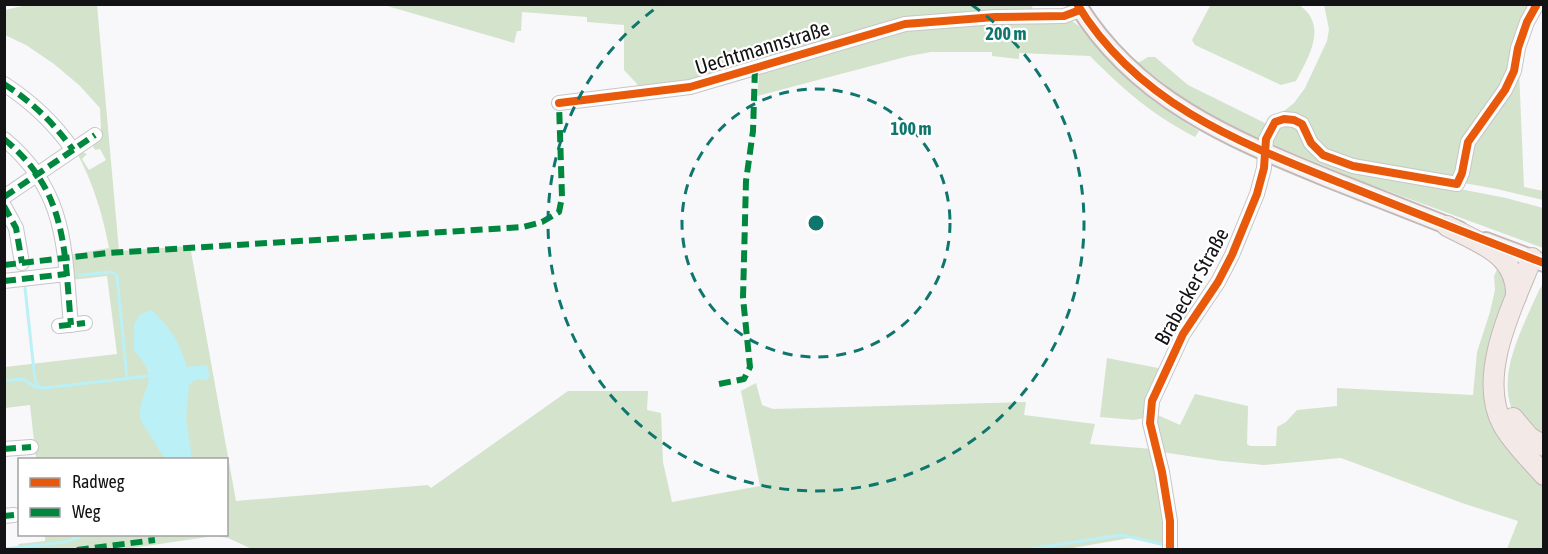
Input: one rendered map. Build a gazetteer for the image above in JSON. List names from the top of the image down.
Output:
{
  "streets": {
    "street": ["Uechtmannstraße", "Brabecker Straße"]
  },
  "legend": ["Radweg", "Weg"],
  "rings": ["200 m", "100 m"]
}
